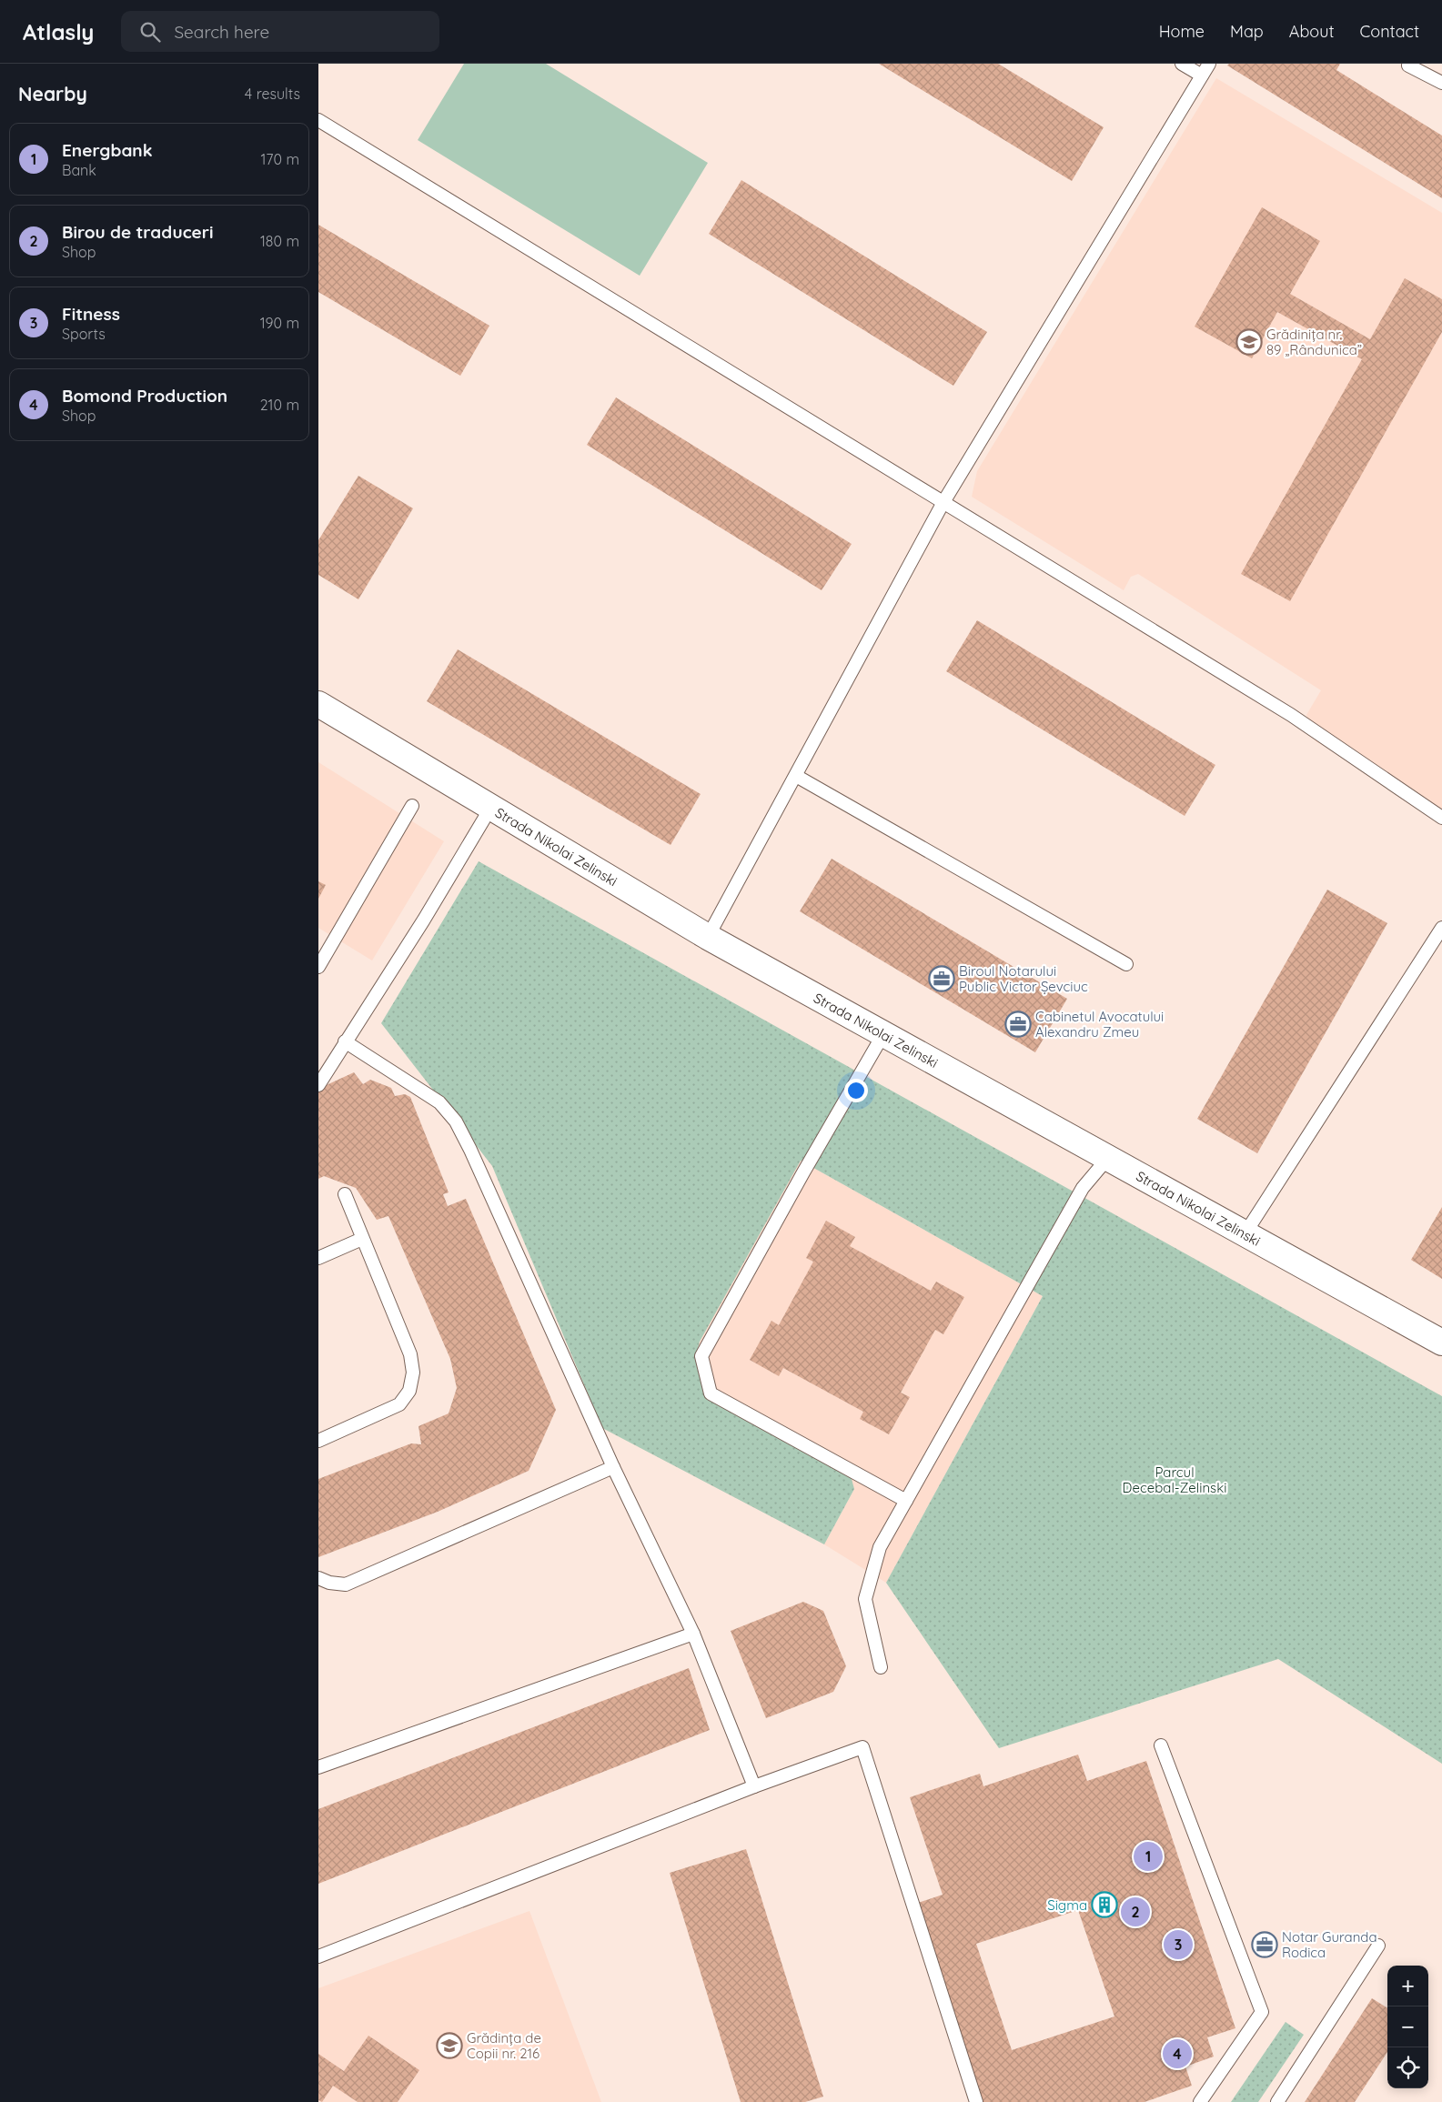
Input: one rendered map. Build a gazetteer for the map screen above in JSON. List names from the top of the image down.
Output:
{
  "streets": {
    "street": ["Strada Nikolai Zelinski"]
  },
  "parks": ["Parcul Decebal-Zelinski"],
  "places": {
    "school or university": ["Grădinița nr. 89 „Rândunica”", "Grădința de Copii nr. 216"],
    "office": ["Biroul Notarului Public Victor Șevciuc", "Cabinetul Avocatului Alexandru Zmeu", "Notar Guranda Rodica"],
    "building": ["Sigma"]
  },
  "page": {
    "header": "Atlasly",
    "search": "Search here",
    "nav": [
      "Home",
      "Map",
      "About",
      "Contact"
    ],
    "heading": ["Nearby", "4 results"],
    "list": [
      {
        "mark": "1",
        "name": "Energbank",
        "note": "Bank",
        "value": "170 m"
      },
      {
        "mark": "2",
        "name": "Birou de traduceri",
        "note": "Shop",
        "value": "180 m"
      },
      {
        "mark": "3",
        "name": "Fitness",
        "note": "Sports",
        "value": "190 m"
      },
      {
        "mark": "4",
        "name": "Bomond Production",
        "note": "Shop",
        "value": "210 m"
      }
    ],
    "pins": [
      "1",
      "2",
      "3",
      "4"
    ],
    "map_buttons": ["+", "−"]
  }
}
